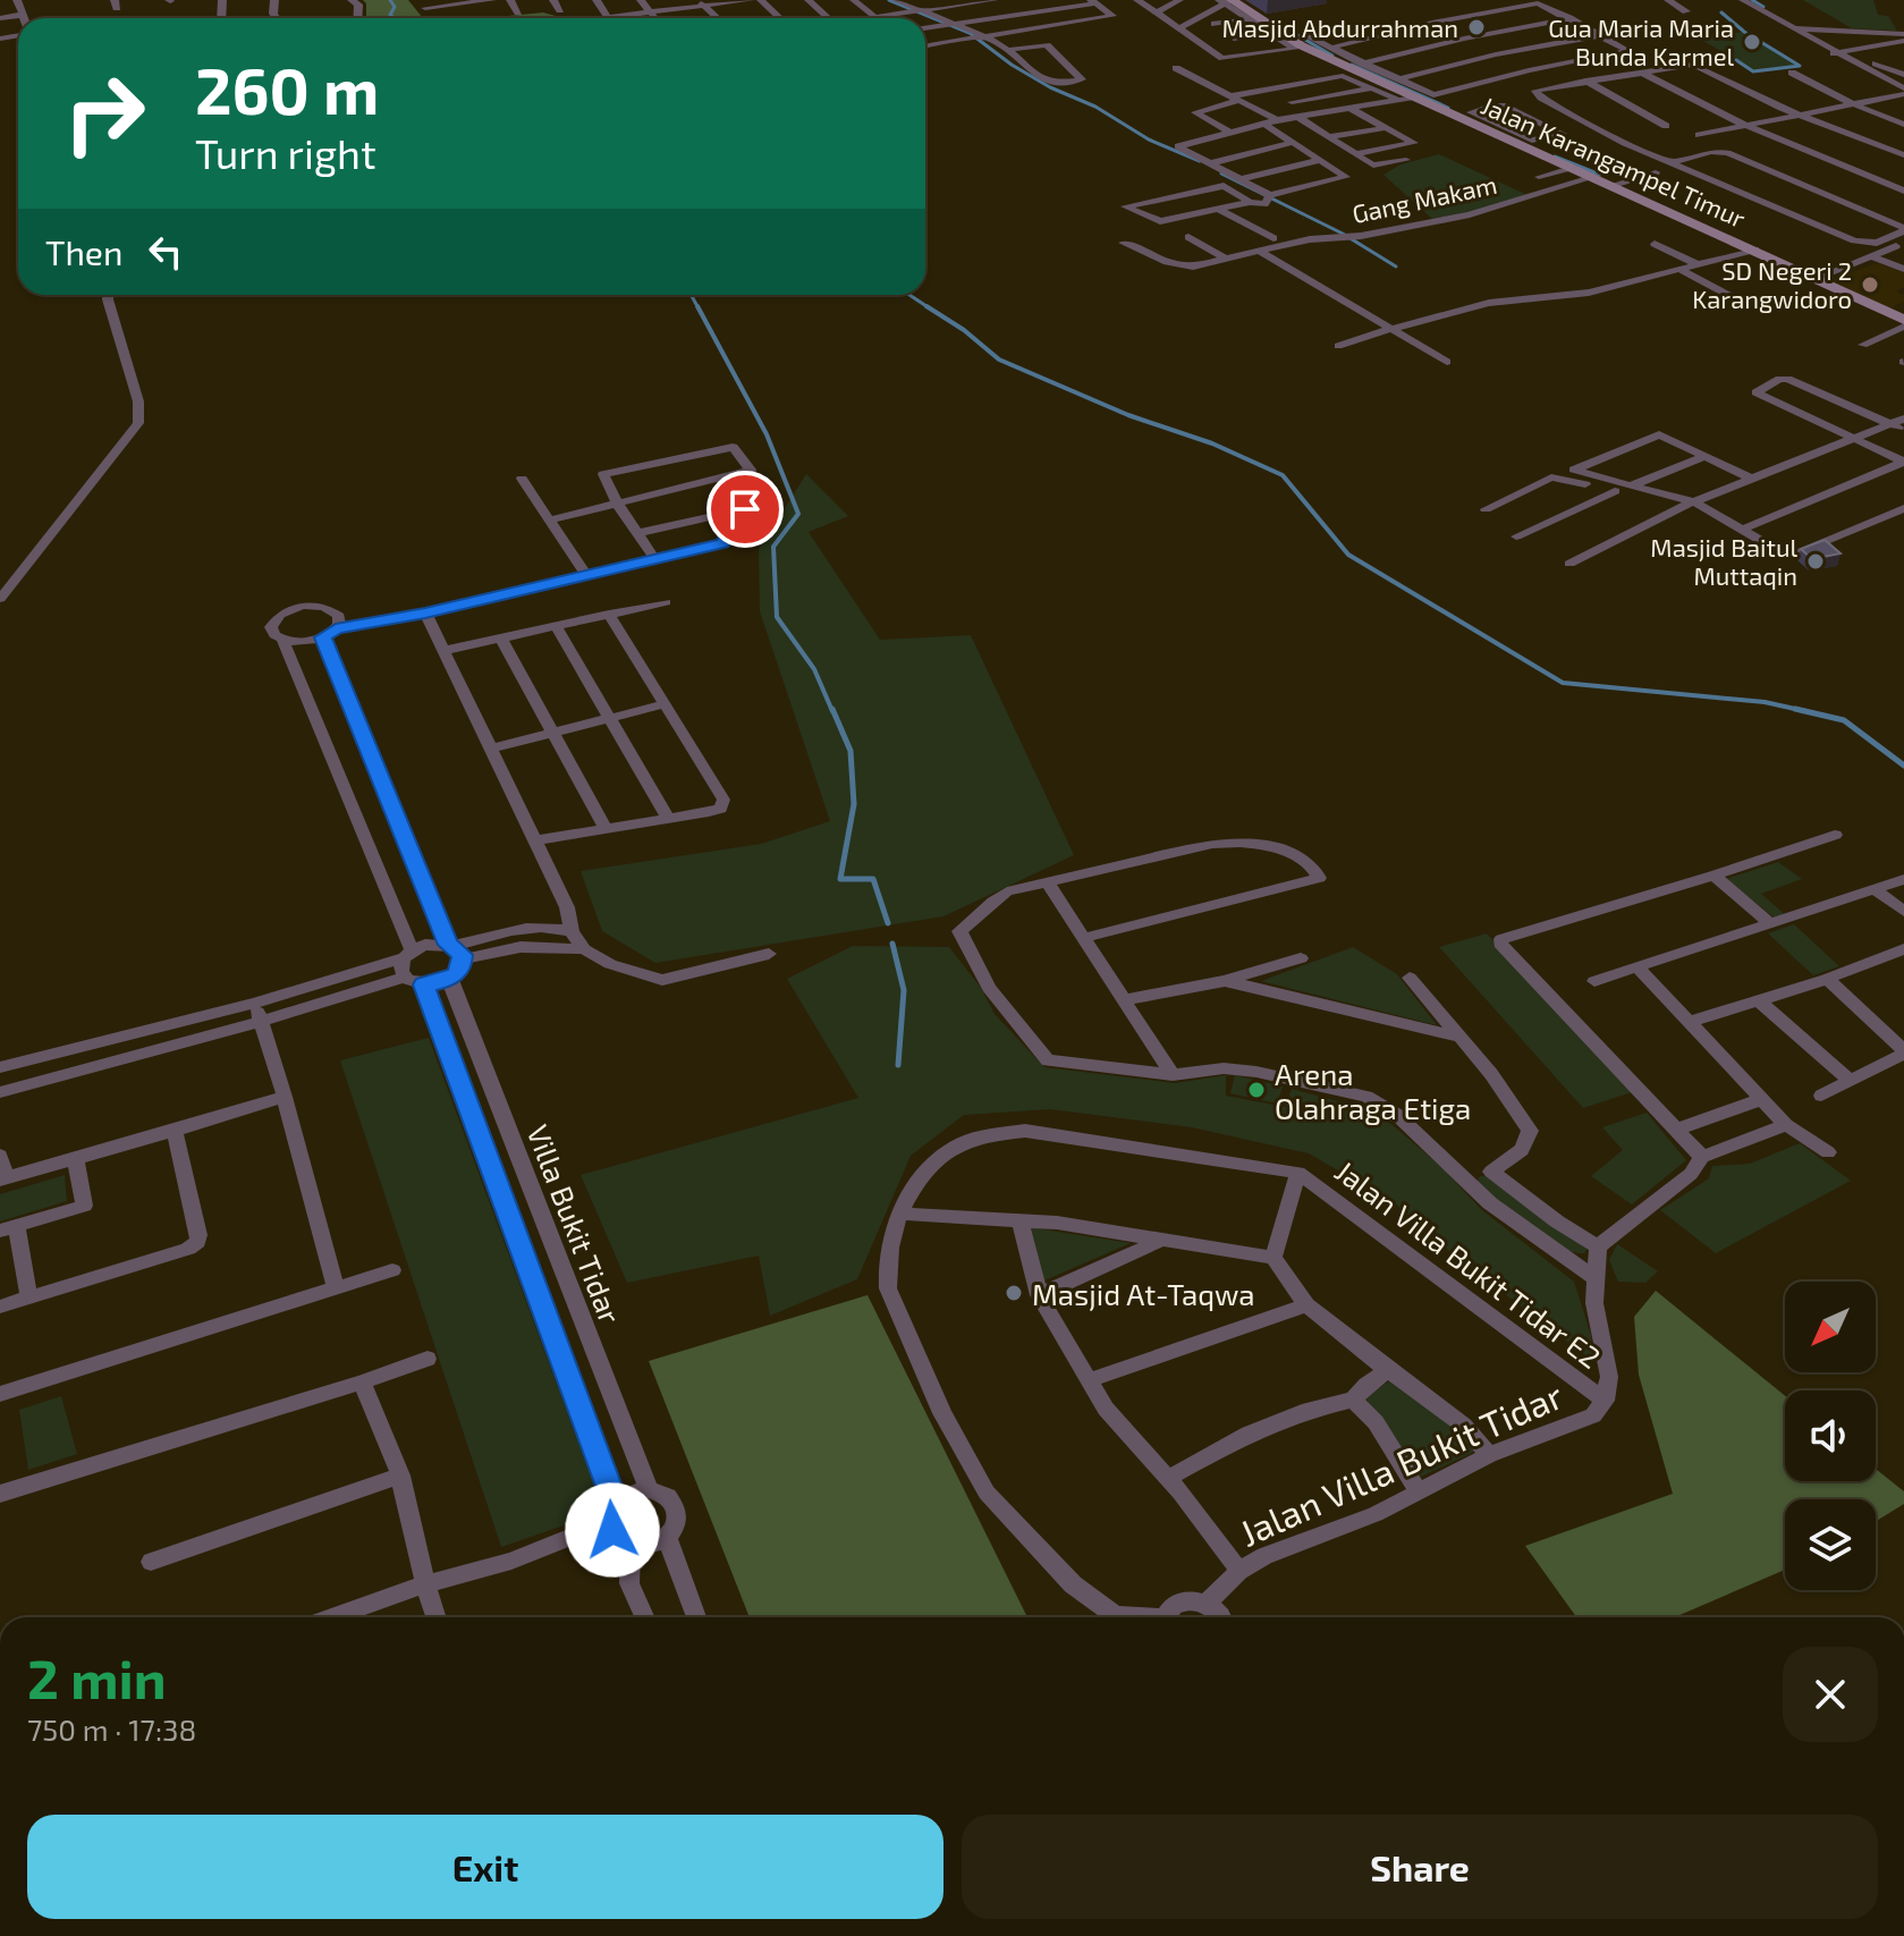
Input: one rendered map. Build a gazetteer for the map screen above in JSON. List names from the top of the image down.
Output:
{
  "streets": {
    "street": [
      "Jalan Karangampel Timur",
      "Gang Makam",
      "Villa Bukit Tidar",
      "Jalan Villa Bukit Tidar E2",
      "Jalan Villa Bukit Tidar"
    ]
  },
  "crossings": [
    ["Jalan Karangampel Timur", "Gang Makam"],
    ["Jalan Villa Bukit Tidar E2", "Jalan Villa Bukit Tidar"]
  ],
  "places": [
    "Masjid Abdurrahman",
    "Gua Maria Maria Bunda Karmel",
    "SD Negeri 2 Karangwidoro",
    "Masjid Baitul Muttaqin",
    "Arena Olahraga Etiga",
    "Masjid At-Taqwa"
  ],
  "north": "bottom left",
  "page": {
    "turn": ["260 m", "Turn right"],
    "then": "Then",
    "heading": ["2 min", "750 m · 17:38"],
    "buttons": ["Exit", "Share"]
  }
}
